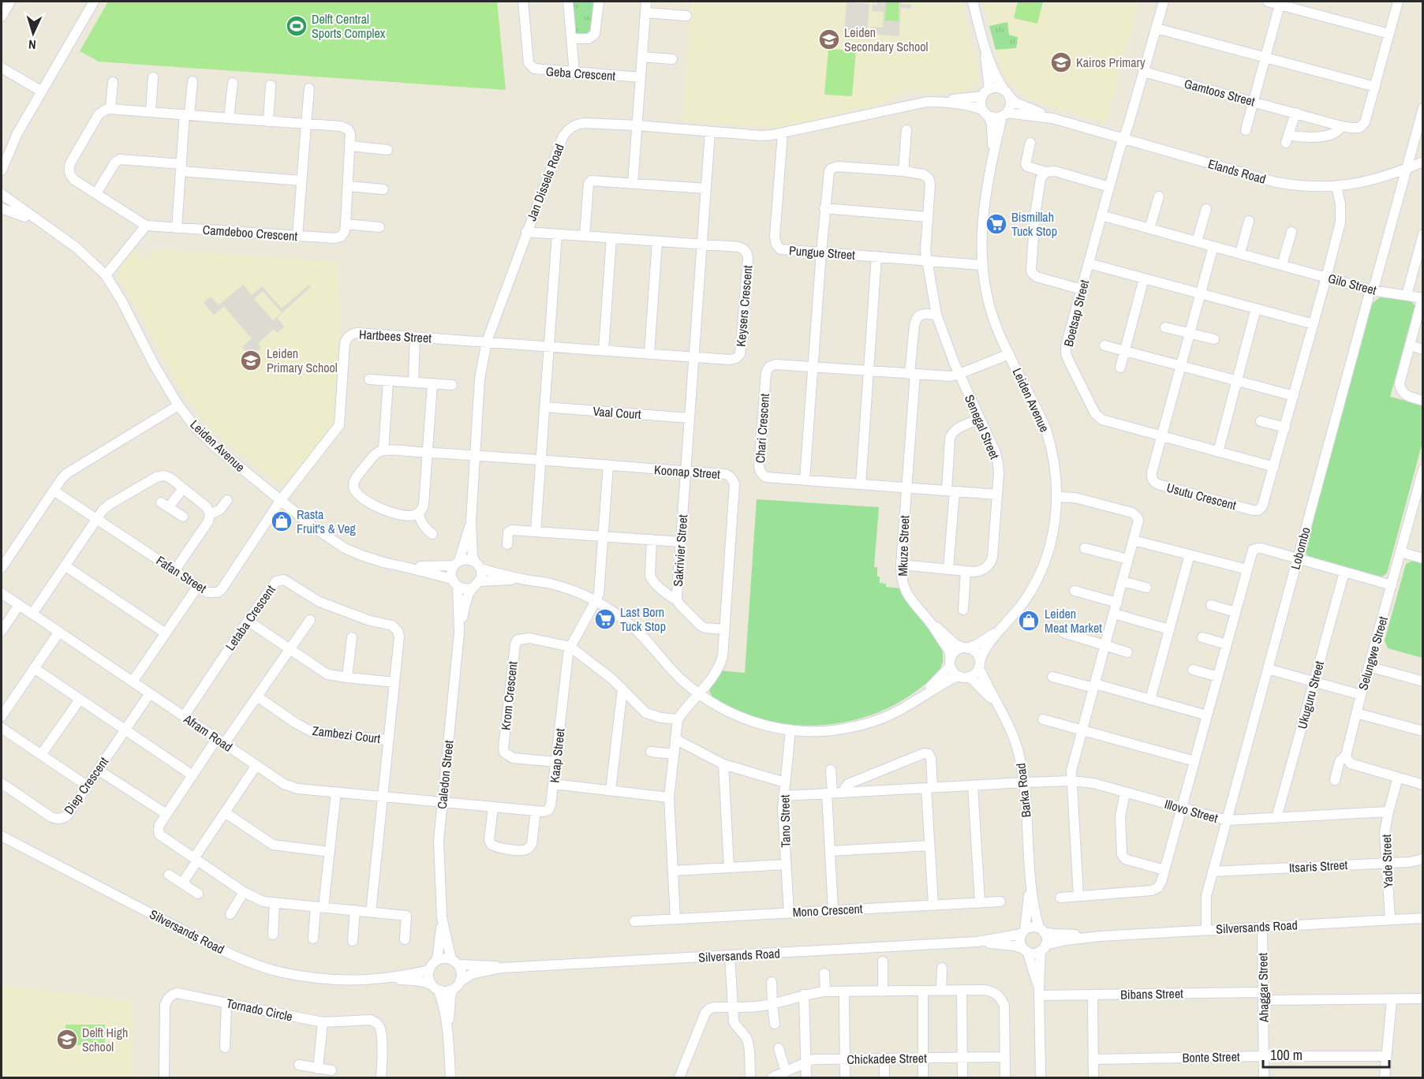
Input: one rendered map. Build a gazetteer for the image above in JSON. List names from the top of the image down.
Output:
{
  "streets": {
    "street": [
      "Geba Crescent",
      "Gamtoos Street",
      "Elands Road",
      "Jan Dissels Road",
      "Camdeboo Crescent",
      "Pungue Street",
      "Gilo Street",
      "Keysers Crescent",
      "Boetsap Street",
      "Hartbees Street",
      "Leiden Avenue",
      "Vaal Court",
      "Senegal Street",
      "Chari Crescent",
      "Koonap Street",
      "Usutu Crescent",
      "Mkuze Street",
      "Lobombo",
      "Sakrivier Street",
      "Fafan Street",
      "Letaba Crescent",
      "Selungwe Street",
      "Ukuguru Street",
      "Krom Crescent",
      "Afram Road",
      "Zambezi Court",
      "Kaap Street",
      "Caledon Street",
      "Diep Crescent",
      "Barka Road",
      "Illovo Street",
      "Tano Street",
      "Yade Street",
      "Itsaris Street",
      "Mono Crescent",
      "Silversands Road",
      "Ahaggar Street",
      "Bibans Street",
      "Tornado Circle",
      "Bonte Street",
      "Chickadee Street"
    ]
  },
  "crossings": [
    ["Gamtoos Street", "Boetsap Street"],
    ["Elands Road", "Jan Dissels Road"],
    ["Elands Road", "Boetsap Street"],
    ["Elands Road", "Leiden Avenue"],
    ["Elands Road", "Usutu Crescent"],
    ["Elands Road", "Lobombo"],
    ["Jan Dissels Road", "Pungue Street"],
    ["Jan Dissels Road", "Keysers Crescent"],
    ["Jan Dissels Road", "Hartbees Street"],
    ["Jan Dissels Road", "Leiden Avenue"],
    ["Jan Dissels Road", "Koonap Street"],
    ["Jan Dissels Road", "Sakrivier Street"],
    ["Jan Dissels Road", "Caledon Street"],
    ["Pungue Street", "Leiden Avenue"],
    ["Pungue Street", "Senegal Street"],
    ["Gilo Street", "Boetsap Street"],
    ["Gilo Street", "Usutu Crescent"],
    ["Gilo Street", "Lobombo"],
    ["Keysers Crescent", "Hartbees Street"],
    ["Keysers Crescent", "Sakrivier Street"],
    ["Boetsap Street", "Usutu Crescent"],
    ["Hartbees Street", "Leiden Avenue"],
    ["Hartbees Street", "Fafan Street"],
    ["Leiden Avenue", "Chari Crescent"],
    ["Leiden Avenue", "Mkuze Street"],
    ["Leiden Avenue", "Fafan Street"],
    ["Leiden Avenue", "Caledon Street"],
    ["Leiden Avenue", "Barka Road"],
    ["Vaal Court", "Sakrivier Street"],
    ["Senegal Street", "Chari Crescent"],
    ["Senegal Street", "Mkuze Street"],
    ["Chari Crescent", "Mkuze Street"],
    ["Koonap Street", "Sakrivier Street"],
    ["Mkuze Street", "Barka Road"],
    ["Lobombo", "Illovo Street"],
    ["Lobombo", "Itsaris Street"],
    ["Lobombo", "Silversands Road"],
    ["Letaba Crescent", "Afram Road"],
    ["Letaba Crescent", "Zambezi Court"],
    ["Ukuguru Street", "Illovo Street"],
    ["Krom Crescent", "Kaap Street"],
    ["Afram Road", "Caledon Street"],
    ["Afram Road", "Diep Crescent"],
    ["Caledon Street", "Silversands Road"],
    ["Barka Road", "Illovo Street"],
    ["Barka Road", "Silversands Road"],
    ["Illovo Street", "Tano Street"],
    ["Illovo Street", "Yade Street"],
    ["Tano Street", "Mono Crescent"],
    ["Yade Street", "Itsaris Street"],
    ["Yade Street", "Silversands Road"],
    ["Silversands Road", "Ahaggar Street"],
    ["Ahaggar Street", "Bibans Street"],
    ["Ahaggar Street", "Bonte Street"]
  ],
  "places": {
    "sports": ["Delft Central Sports Complex"],
    "school or university": [
      "Leiden Secondary School",
      "Kairos Primary",
      "Leiden Primary School",
      "Delft High School"
    ],
    "supermarket": ["Bismillah Tuck Stop", "Last Born Tuck Stop"],
    "shop": ["Rasta Fruit's & Veg", "Leiden Meat Market"]
  },
  "scale_bar": "100 m",
  "north": "bottom"
}
